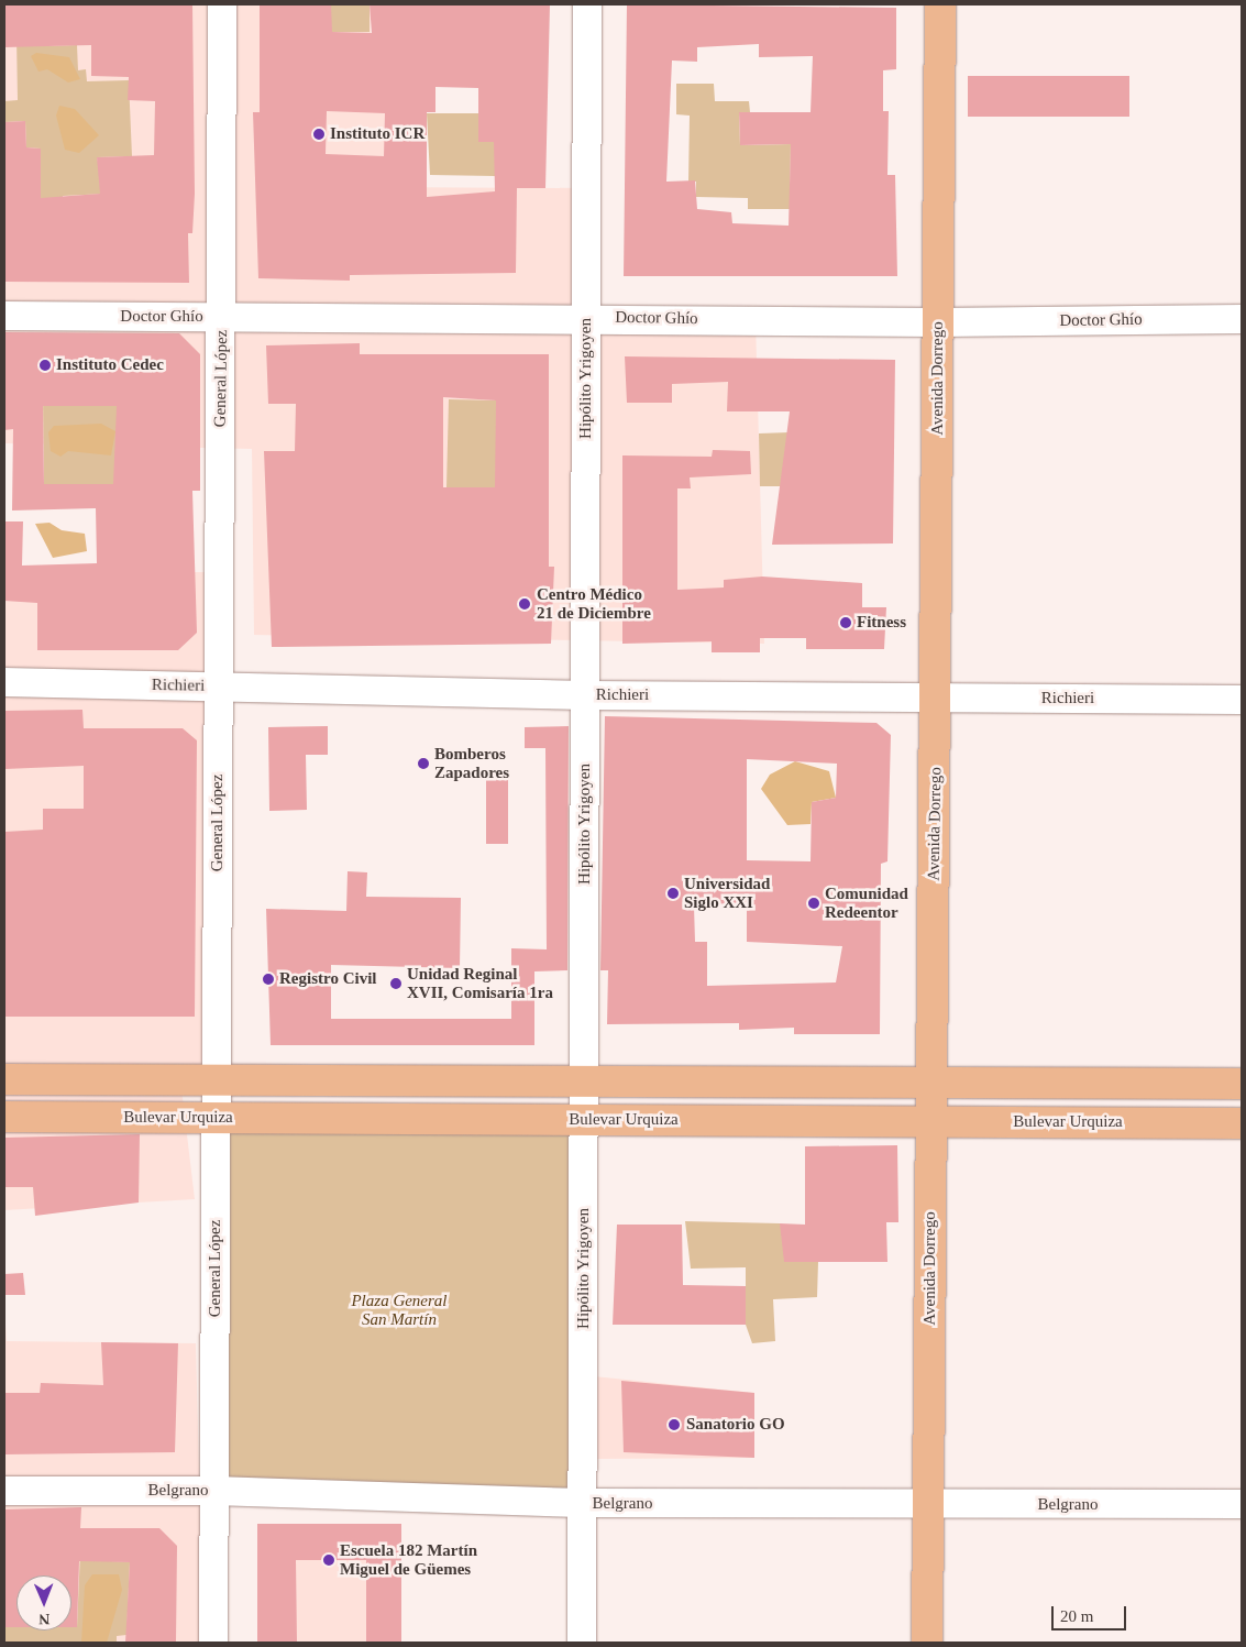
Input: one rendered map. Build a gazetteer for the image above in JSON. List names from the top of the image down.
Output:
{
  "streets": {
    "main road": ["Avenida Dorrego", "Bulevar Urquiza"],
    "street": [
      "Doctor Ghío",
      "General López",
      "Hipólito Yrigoyen",
      "Richieri",
      "Belgrano"
    ]
  },
  "crossings": [
    ["Doctor Ghío", "General López"],
    ["Doctor Ghío", "Hipólito Yrigoyen"],
    ["Doctor Ghío", "Avenida Dorrego"],
    ["General López", "Richieri"],
    ["General López", "Bulevar Urquiza"],
    ["General López", "Belgrano"],
    ["Hipólito Yrigoyen", "Richieri"],
    ["Hipólito Yrigoyen", "Bulevar Urquiza"],
    ["Hipólito Yrigoyen", "Belgrano"],
    ["Avenida Dorrego", "Richieri"],
    ["Avenida Dorrego", "Bulevar Urquiza"],
    ["Avenida Dorrego", "Belgrano"]
  ],
  "parks": ["Plaza General San Martín"],
  "places": [
    "Instituto ICR",
    "Instituto Cedec",
    "Centro Médico 21 de Diciembre",
    "Fitness",
    "Bomberos Zapadores",
    "Universidad Siglo XXI",
    "Comunidad Redeentor",
    "Registro Civil",
    "Unidad Reginal XVII, Comisaría 1ra",
    "Sanatorio GO",
    "Escuela 182 Martín Miguel de Güemes"
  ],
  "scale_bar": "20 m",
  "north": "bottom"
}
